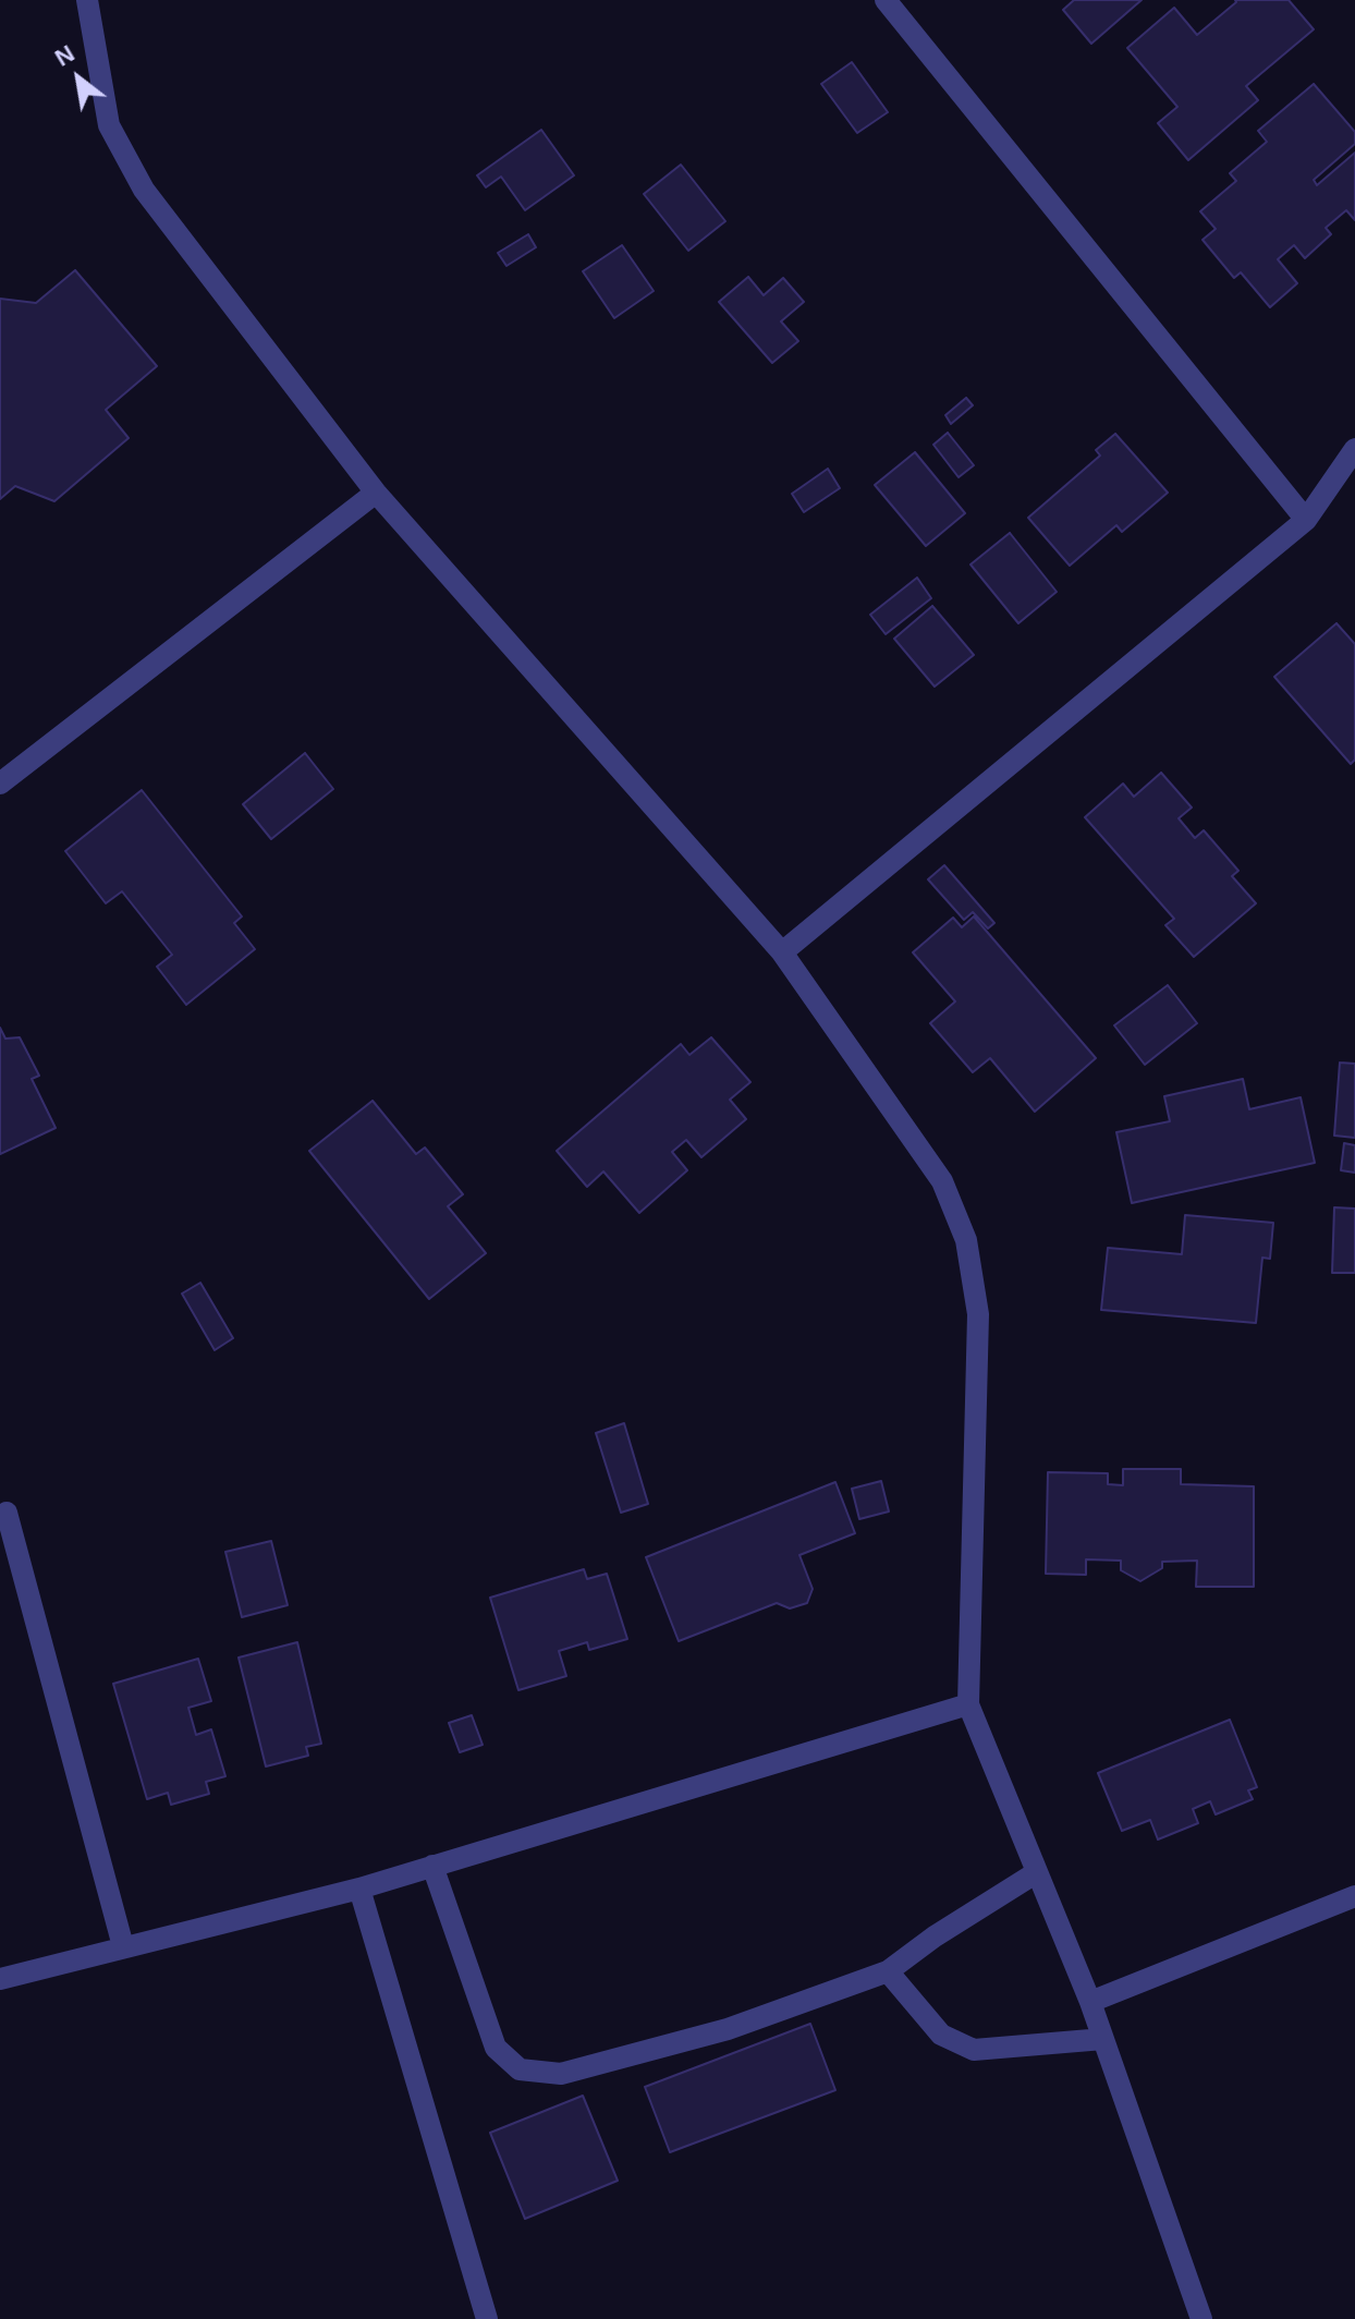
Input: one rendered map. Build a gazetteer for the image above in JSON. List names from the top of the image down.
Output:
{
  "north": "top left"
}
